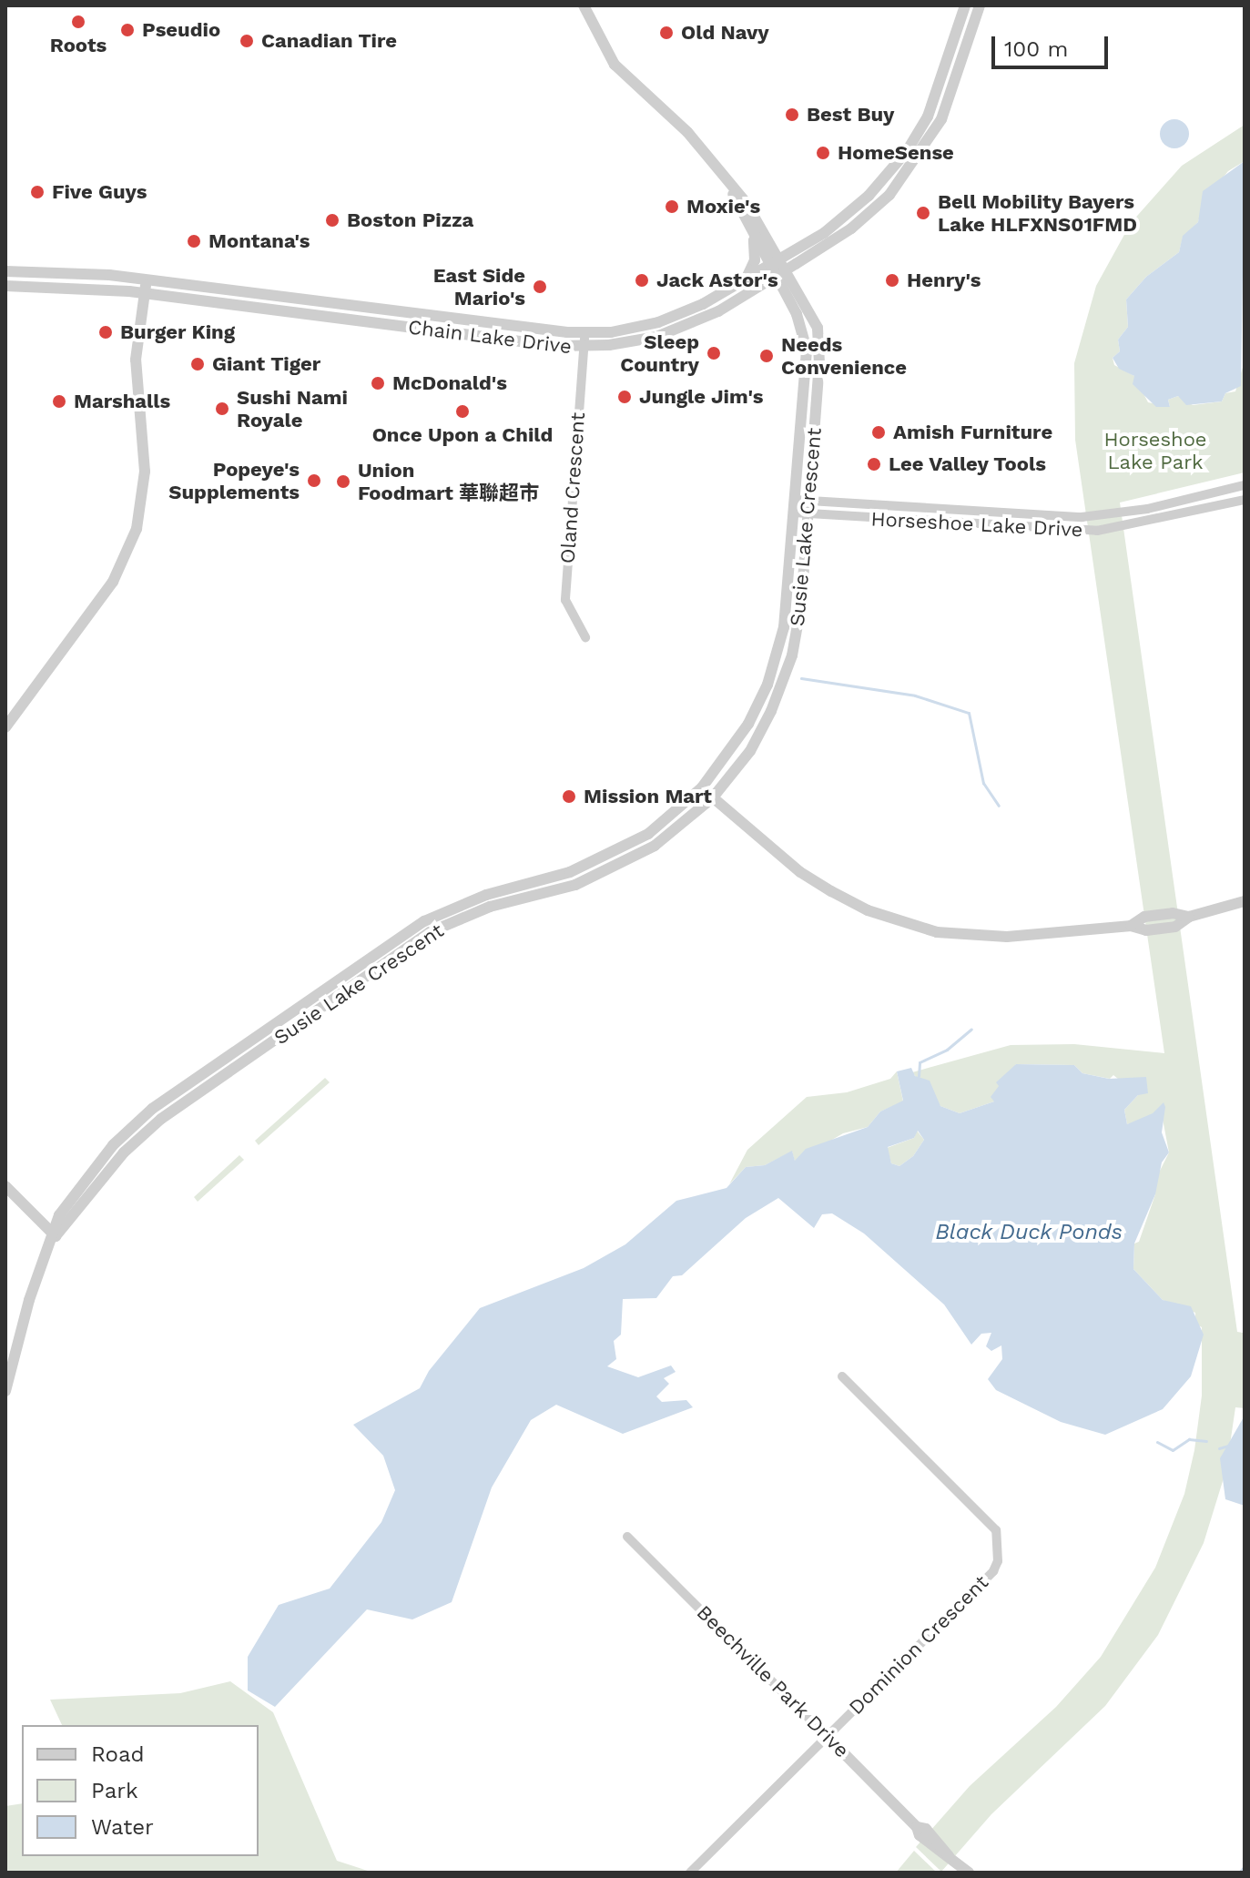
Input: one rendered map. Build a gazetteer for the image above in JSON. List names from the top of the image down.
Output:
{
  "streets": {
    "street": [
      "Chain Lake Drive",
      "Oland Crescent",
      "Horseshoe Lake Drive",
      "Susie Lake Crescent",
      "Dominion Crescent",
      "Beechville Park Drive"
    ]
  },
  "crossings": [
    ["Chain Lake Drive", "Oland Crescent"],
    ["Chain Lake Drive", "Susie Lake Crescent"],
    ["Horseshoe Lake Drive", "Susie Lake Crescent"],
    ["Dominion Crescent", "Beechville Park Drive"]
  ],
  "water": ["Black Duck Ponds"],
  "parks": ["Horseshoe Lake Park"],
  "places": [
    "Roots",
    "Pseudio",
    "Old Navy",
    "Canadian Tire",
    "Best Buy",
    "HomeSense",
    "Five Guys",
    "Moxie's",
    "Bell Mobility Bayers Lake HLFXNS01FMD",
    "Boston Pizza",
    "Montana's",
    "Jack Astor's",
    "Henry's",
    "East Side Mario's",
    "Burger King",
    "Sleep Country",
    "Needs Convenience",
    "Giant Tiger",
    "McDonald's",
    "Jungle Jim's",
    "Marshalls",
    "Sushi Nami Royale",
    "Once Upon a Child",
    "Amish Furniture",
    "Lee Valley Tools",
    "Popeye's Supplements",
    "Union Foodmart 華聯超市",
    "Mission Mart"
  ],
  "legend": ["Road", "Park", "Water"],
  "scale_bar": "100 m"
}
